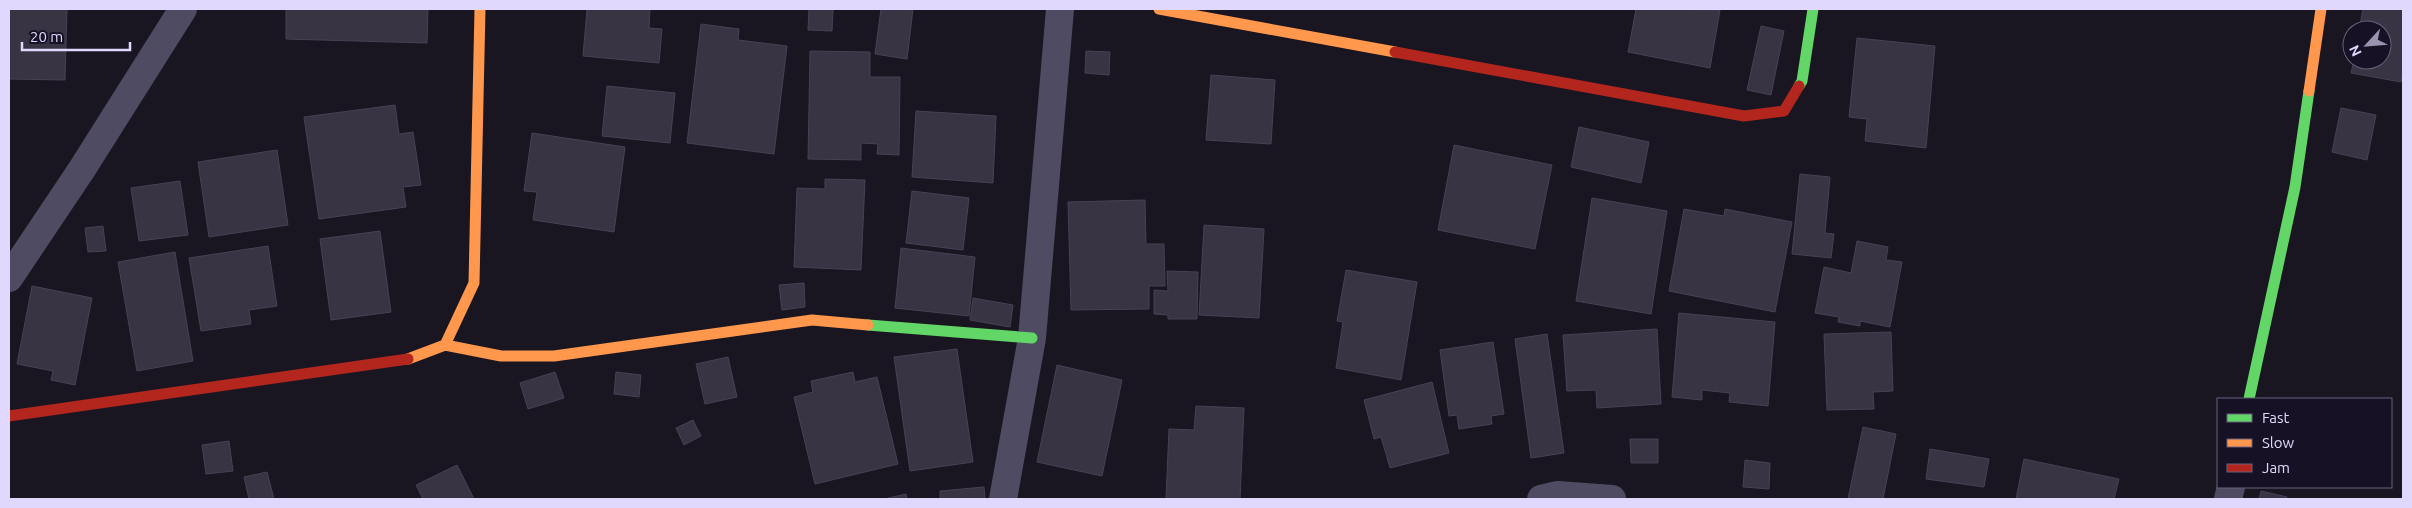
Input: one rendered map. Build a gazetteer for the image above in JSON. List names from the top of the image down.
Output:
{
  "legend": ["Fast", "Slow", "Jam"],
  "scale_bar": "20 m",
  "north": "bottom left"
}
